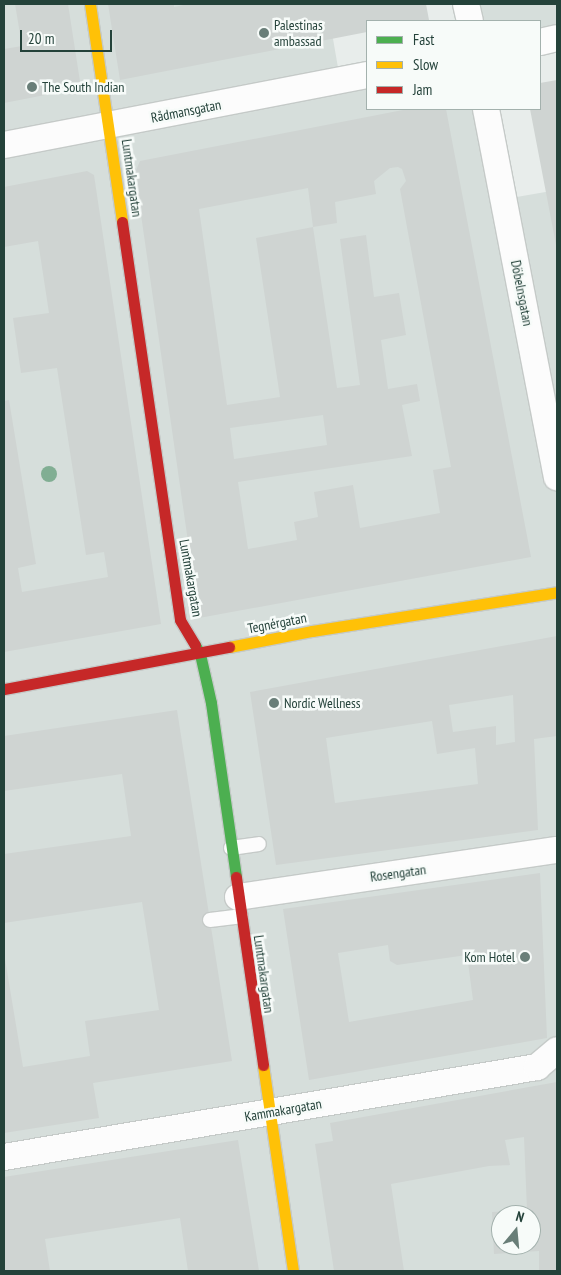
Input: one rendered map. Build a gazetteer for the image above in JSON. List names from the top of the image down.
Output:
{
  "streets": {
    "street": [
      "Rådmansgatan",
      "Luntmakargatan",
      "Döbelnsgatan",
      "Tegnérgatan",
      "Rosengatan",
      "Kammakargatan"
    ]
  },
  "crossings": [
    ["Rådmansgatan", "Luntmakargatan"],
    ["Luntmakargatan", "Tegnérgatan"],
    ["Luntmakargatan", "Rosengatan"],
    ["Luntmakargatan", "Kammakargatan"]
  ],
  "places": [
    "Palestinas ambassad",
    "The South Indian",
    "Nordic Wellness",
    "Kom Hotel"
  ],
  "legend": ["Fast", "Slow", "Jam"],
  "scale_bar": "20 m",
  "north": "top"
}
